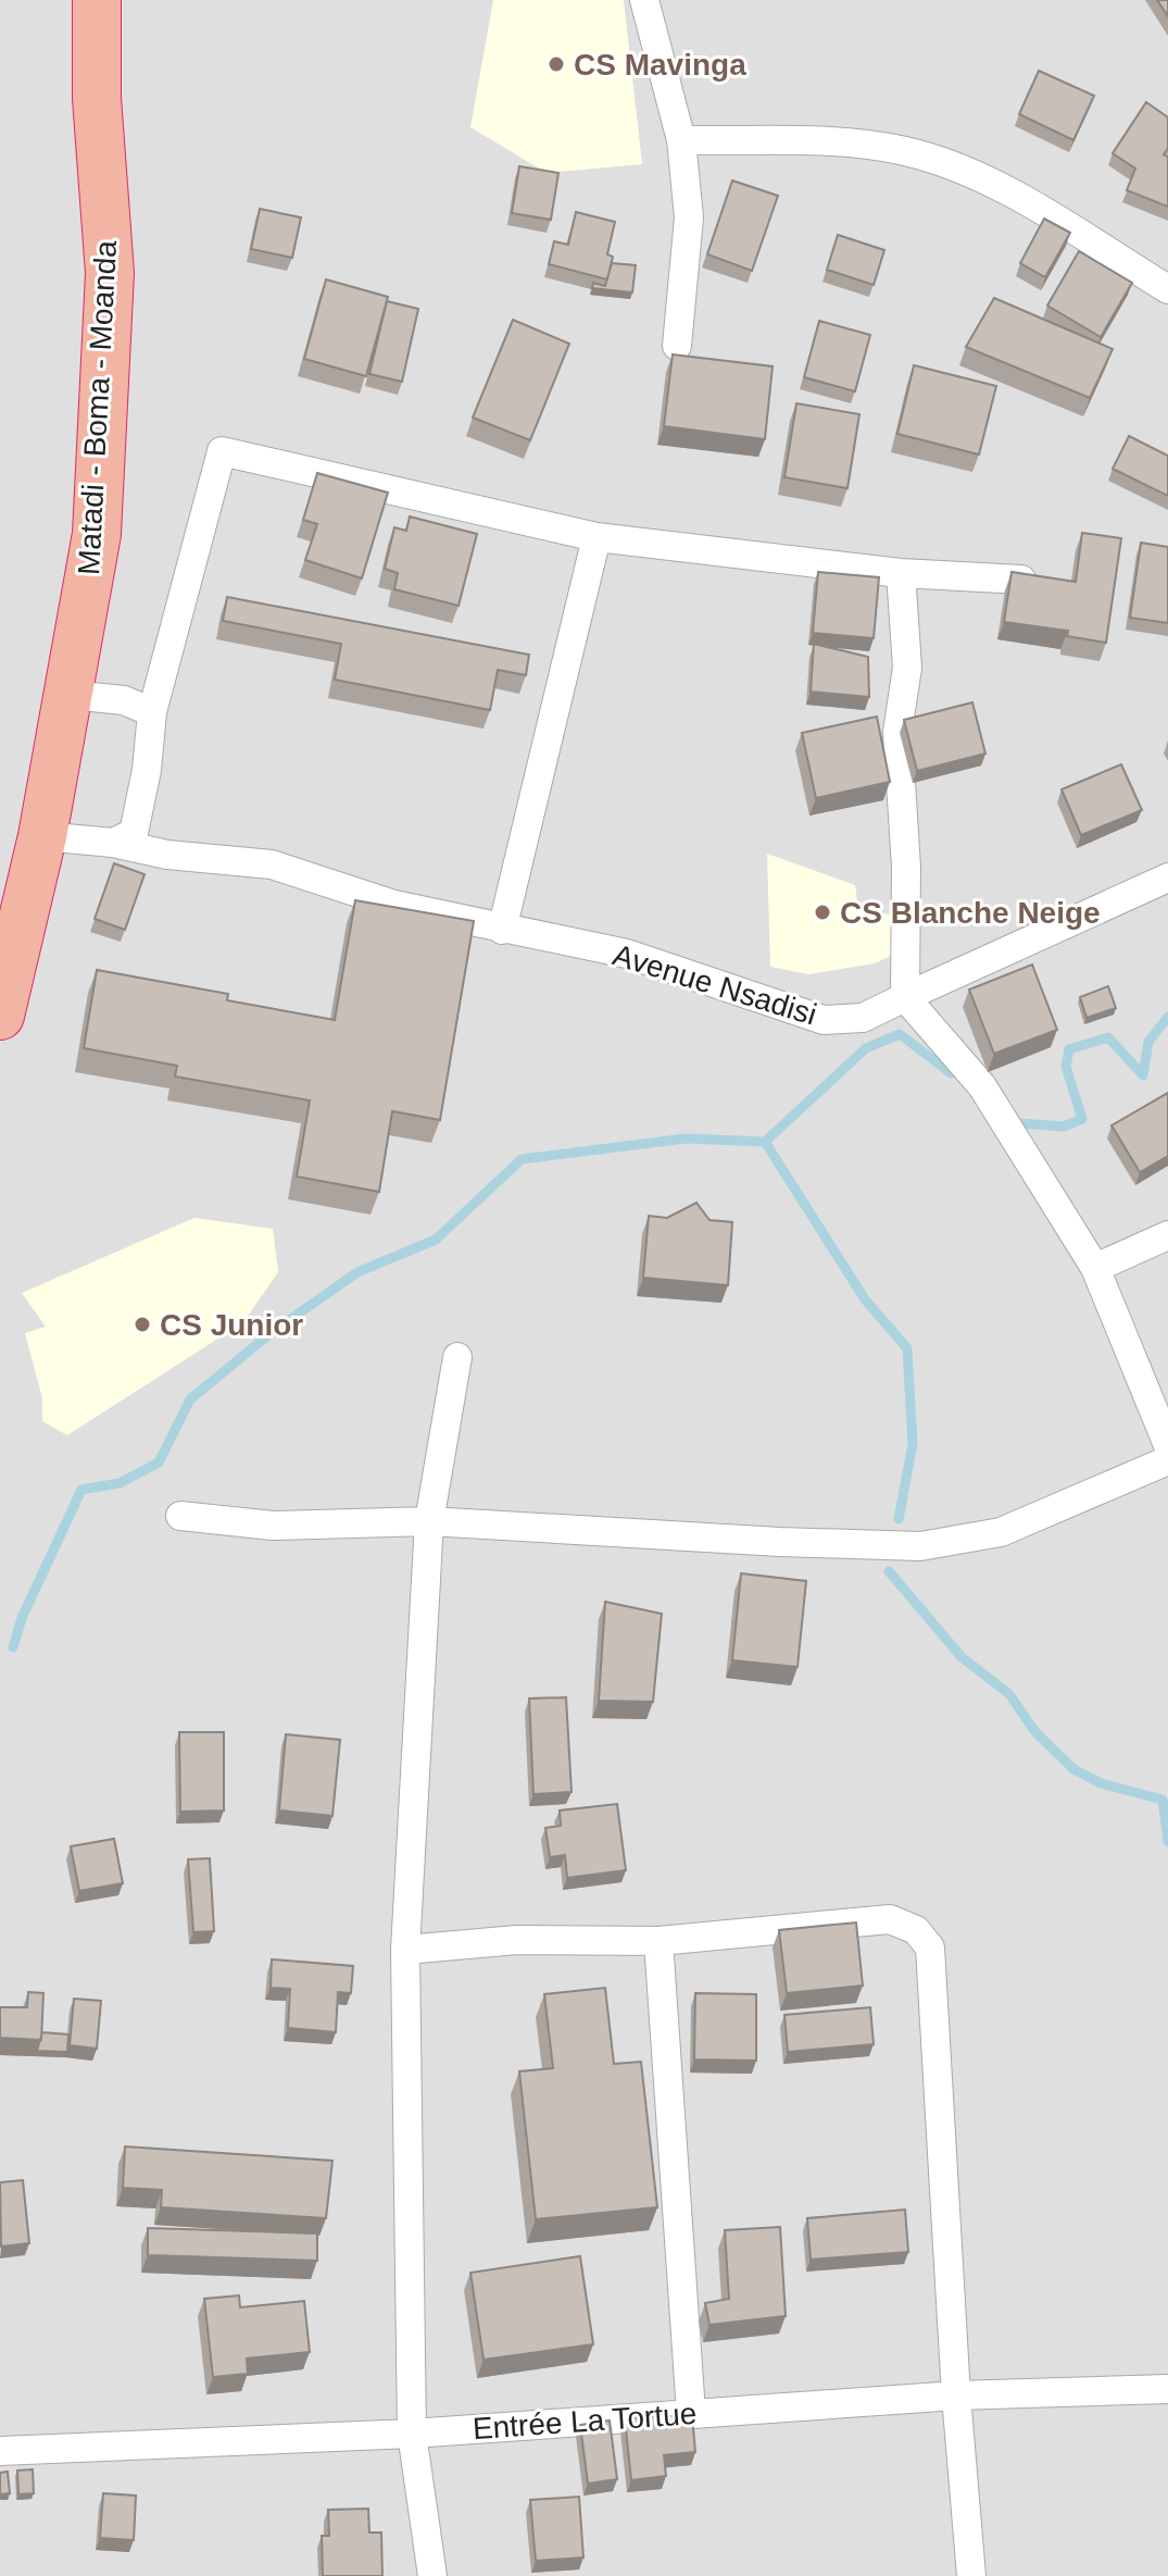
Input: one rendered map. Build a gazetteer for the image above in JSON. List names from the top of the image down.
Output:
{
  "streets": {
    "highway": ["Matadi - Boma - Moanda"],
    "street": ["Avenue Nsadisi", "Entrée La Tortue"]
  },
  "crossings": [
    ["Matadi - Boma - Moanda", "Avenue Nsadisi"]
  ],
  "places": ["CS Mavinga", "CS Blanche Neige", "CS Junior"]
}
